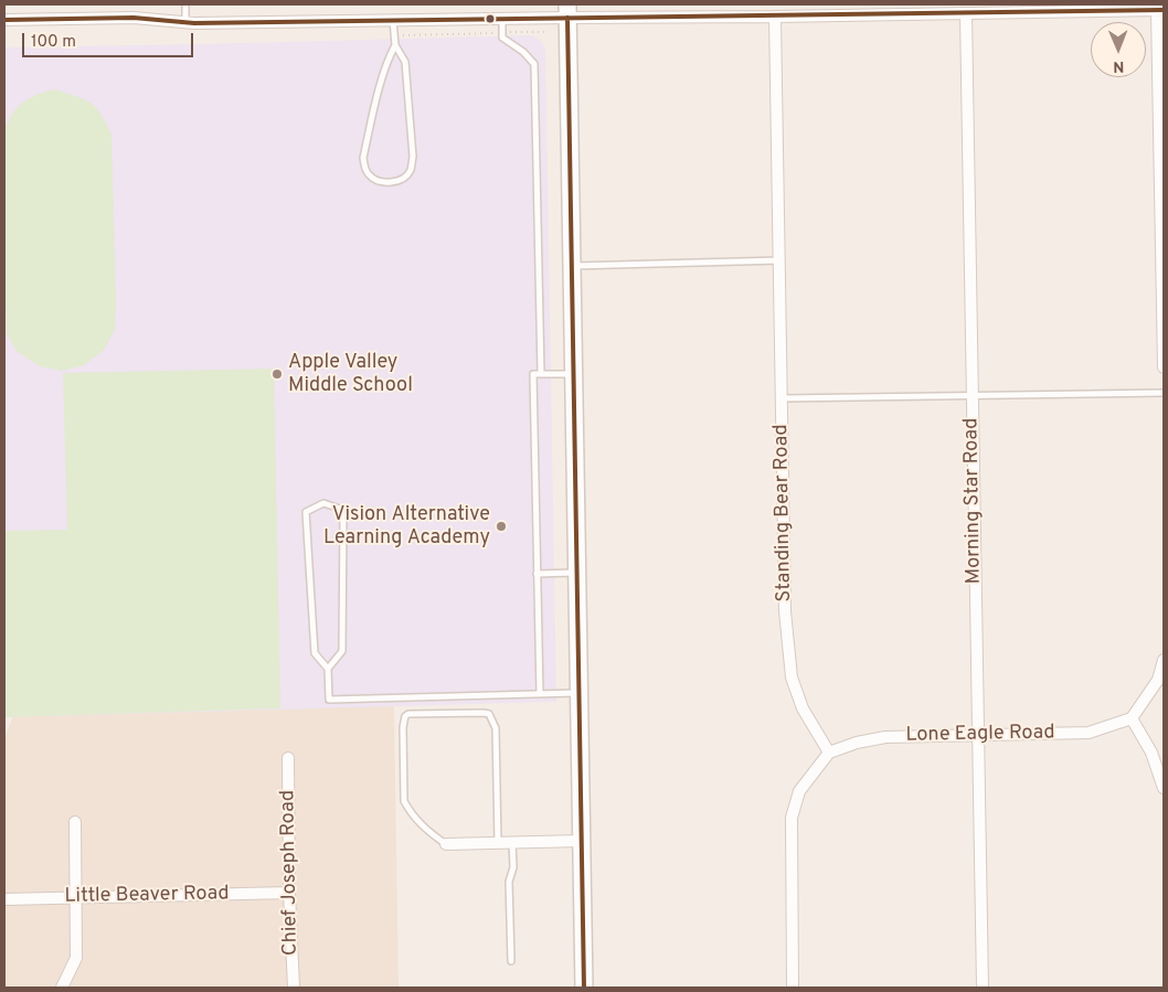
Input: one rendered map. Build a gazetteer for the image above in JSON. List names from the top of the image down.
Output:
{
  "streets": {
    "street": [
      "Morning Star Road",
      "Standing Bear Road",
      "Lone Eagle Road",
      "Chief Joseph Road",
      "Little Beaver Road"
    ]
  },
  "crossings": [
    ["Morning Star Road", "Lone Eagle Road"],
    ["Standing Bear Road", "Lone Eagle Road"],
    ["Chief Joseph Road", "Little Beaver Road"]
  ],
  "places": ["Apple Valley Middle School", "Vision Alternative Learning Academy"],
  "scale_bar": "100 m",
  "north": "bottom"
}
